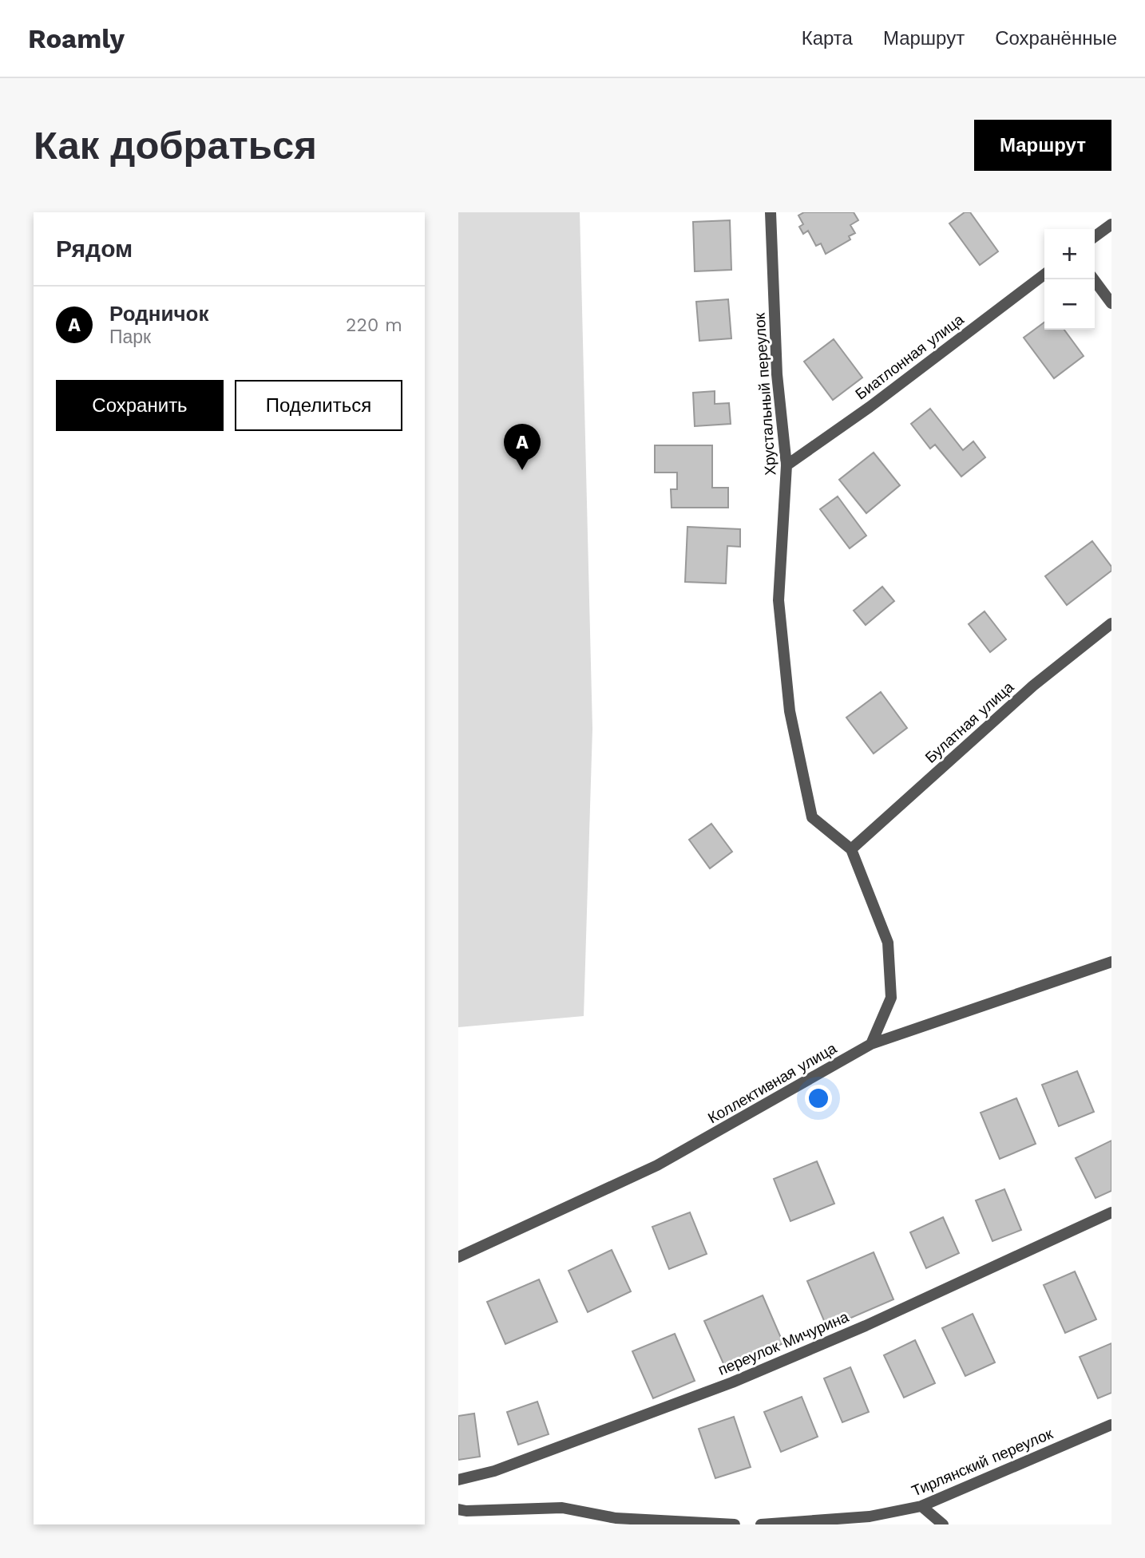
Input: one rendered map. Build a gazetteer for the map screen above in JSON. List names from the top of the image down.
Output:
{
  "streets": {
    "street": [
      "Биатлонная улица",
      "Хрустальный переулок",
      "Булатная улица",
      "Коллективная улица",
      "переулок Мичурина",
      "Тирлянский переулок"
    ]
  },
  "crossings": [
    ["Биатлонная улица", "Хрустальный переулок"],
    ["Хрустальный переулок", "Булатная улица"],
    ["Хрустальный переулок", "Коллективная улица"]
  ],
  "page": {
    "header": "Roamly",
    "nav": ["Карта", "Маршрут", "Сохранённые"],
    "buttons": [
      "Маршрут",
      ["Сохранить", "Поделиться"]
    ],
    "title": "Как добраться",
    "heading": "Рядом",
    "map_buttons": ["+", "−"],
    "list": [
      {
        "mark": "A",
        "name": "Родничок",
        "note": "Парк",
        "value": "220 m"
      }
    ],
    "pins": "A"
  }
}
